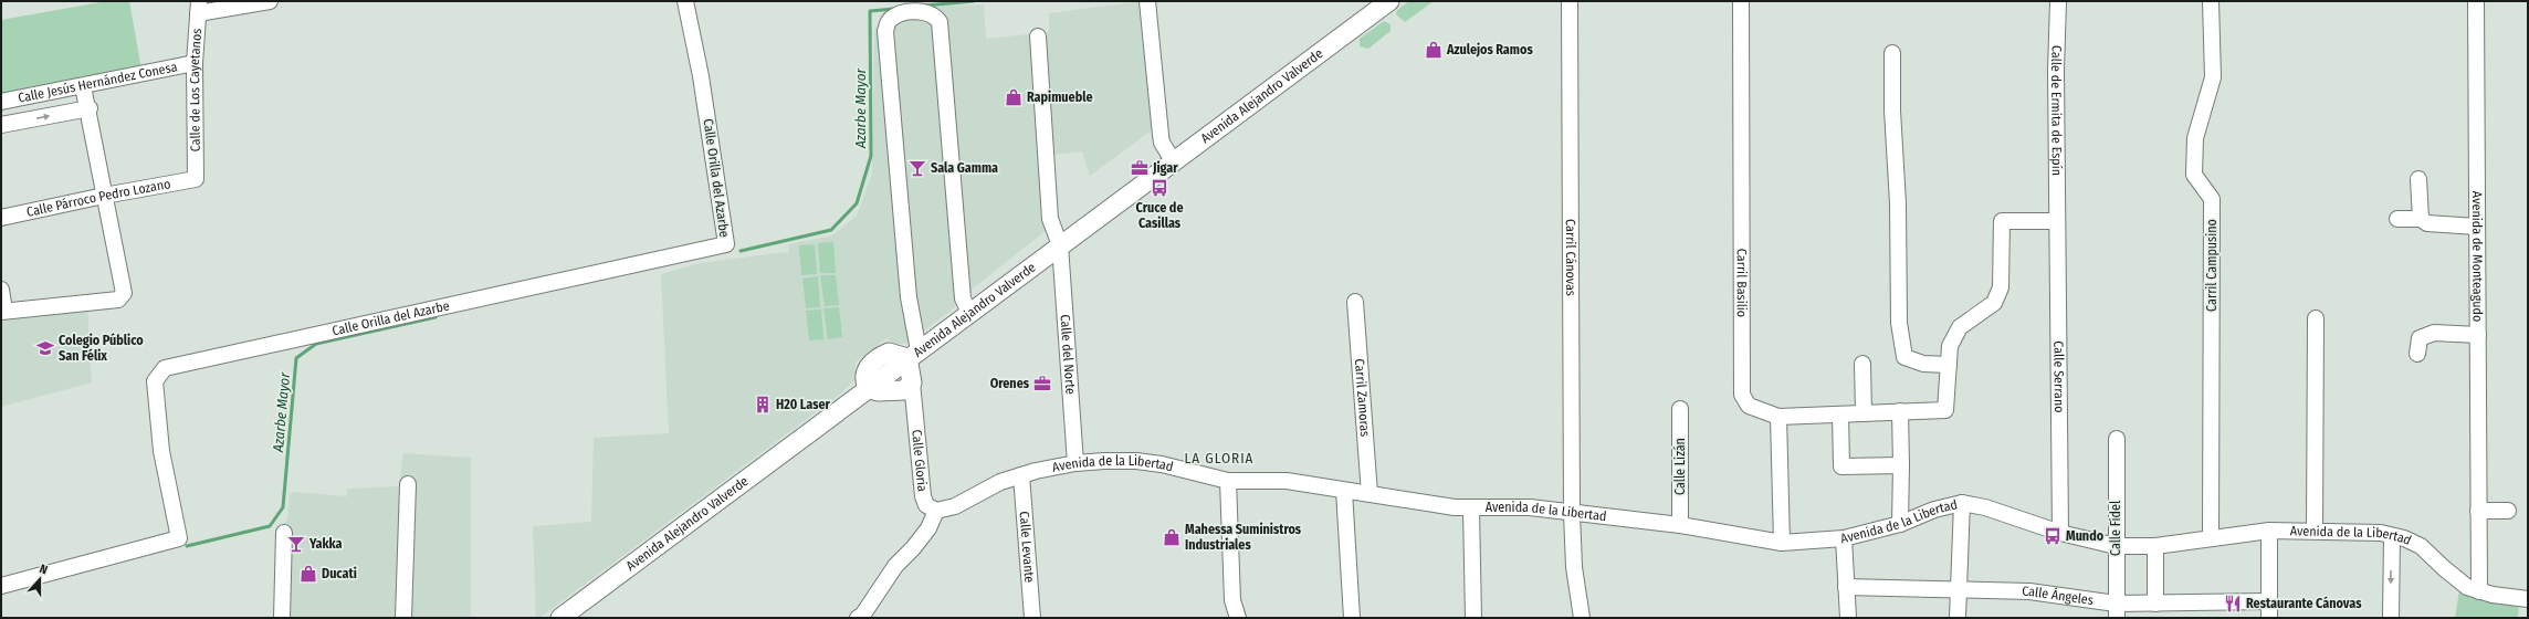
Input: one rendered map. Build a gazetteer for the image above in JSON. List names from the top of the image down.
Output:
{
  "streets": {
    "main road": ["Avenida Alejandro Valverde"],
    "street": [
      "Calle Jesús Hernández Conesa",
      "Calle de Los Cayetanos",
      "Calle de Ermita de Espín",
      "Calle Orilla del Azarbe",
      "Calle Párroco Pedro Lozano",
      "Avenida de Monteagudo",
      "Carril Cánovas",
      "Carril Campusino",
      "Carril Basilio",
      "Calle del Norte",
      "Calle Serrano",
      "Carril Zamoras",
      "Calle Gloria",
      "Calle Lizán",
      "Avenida de la Libertad",
      "Calle Fidel",
      "Calle Levante",
      "Calle Ángeles"
    ]
  },
  "crossings": [
    ["Calle Jesús Hernández Conesa", "Calle de Los Cayetanos"],
    ["Calle de Los Cayetanos", "Calle Párroco Pedro Lozano"],
    ["Avenida Alejandro Valverde", "Calle del Norte"],
    ["Calle de Ermita de Espín", "Calle Serrano"],
    ["Avenida de Monteagudo", "Avenida de la Libertad"],
    ["Carril Cánovas", "Avenida de la Libertad"],
    ["Carril Campusino", "Avenida de la Libertad"],
    ["Calle del Norte", "Avenida de la Libertad"],
    ["Calle Serrano", "Avenida de la Libertad"],
    ["Carril Zamoras", "Avenida de la Libertad"],
    ["Calle Gloria", "Avenida de la Libertad"],
    ["Calle Lizán", "Avenida de la Libertad"],
    ["Avenida de la Libertad", "Calle Fidel"],
    ["Avenida de la Libertad", "Calle Levante"],
    ["Calle Fidel", "Calle Ángeles"]
  ],
  "districts": ["LA GLORIA"],
  "water": ["Azarbe Mayor"],
  "places": {
    "shop": [
      "Azulejos Ramos",
      "Rapimueble",
      "Mahessa Suministros Industriales",
      "Ducati"
    ],
    "bar": ["Sala Gamma", "Yakka"],
    "office": ["Jigar", "Orenes"],
    "bus stop": ["Cruce de Casillas", "Mundo"],
    "school or university": ["Colegio Público San Félix"],
    "building": ["H20 Laser"],
    "restaurant": ["Restaurante Cánovas"]
  },
  "north": "top"
}
